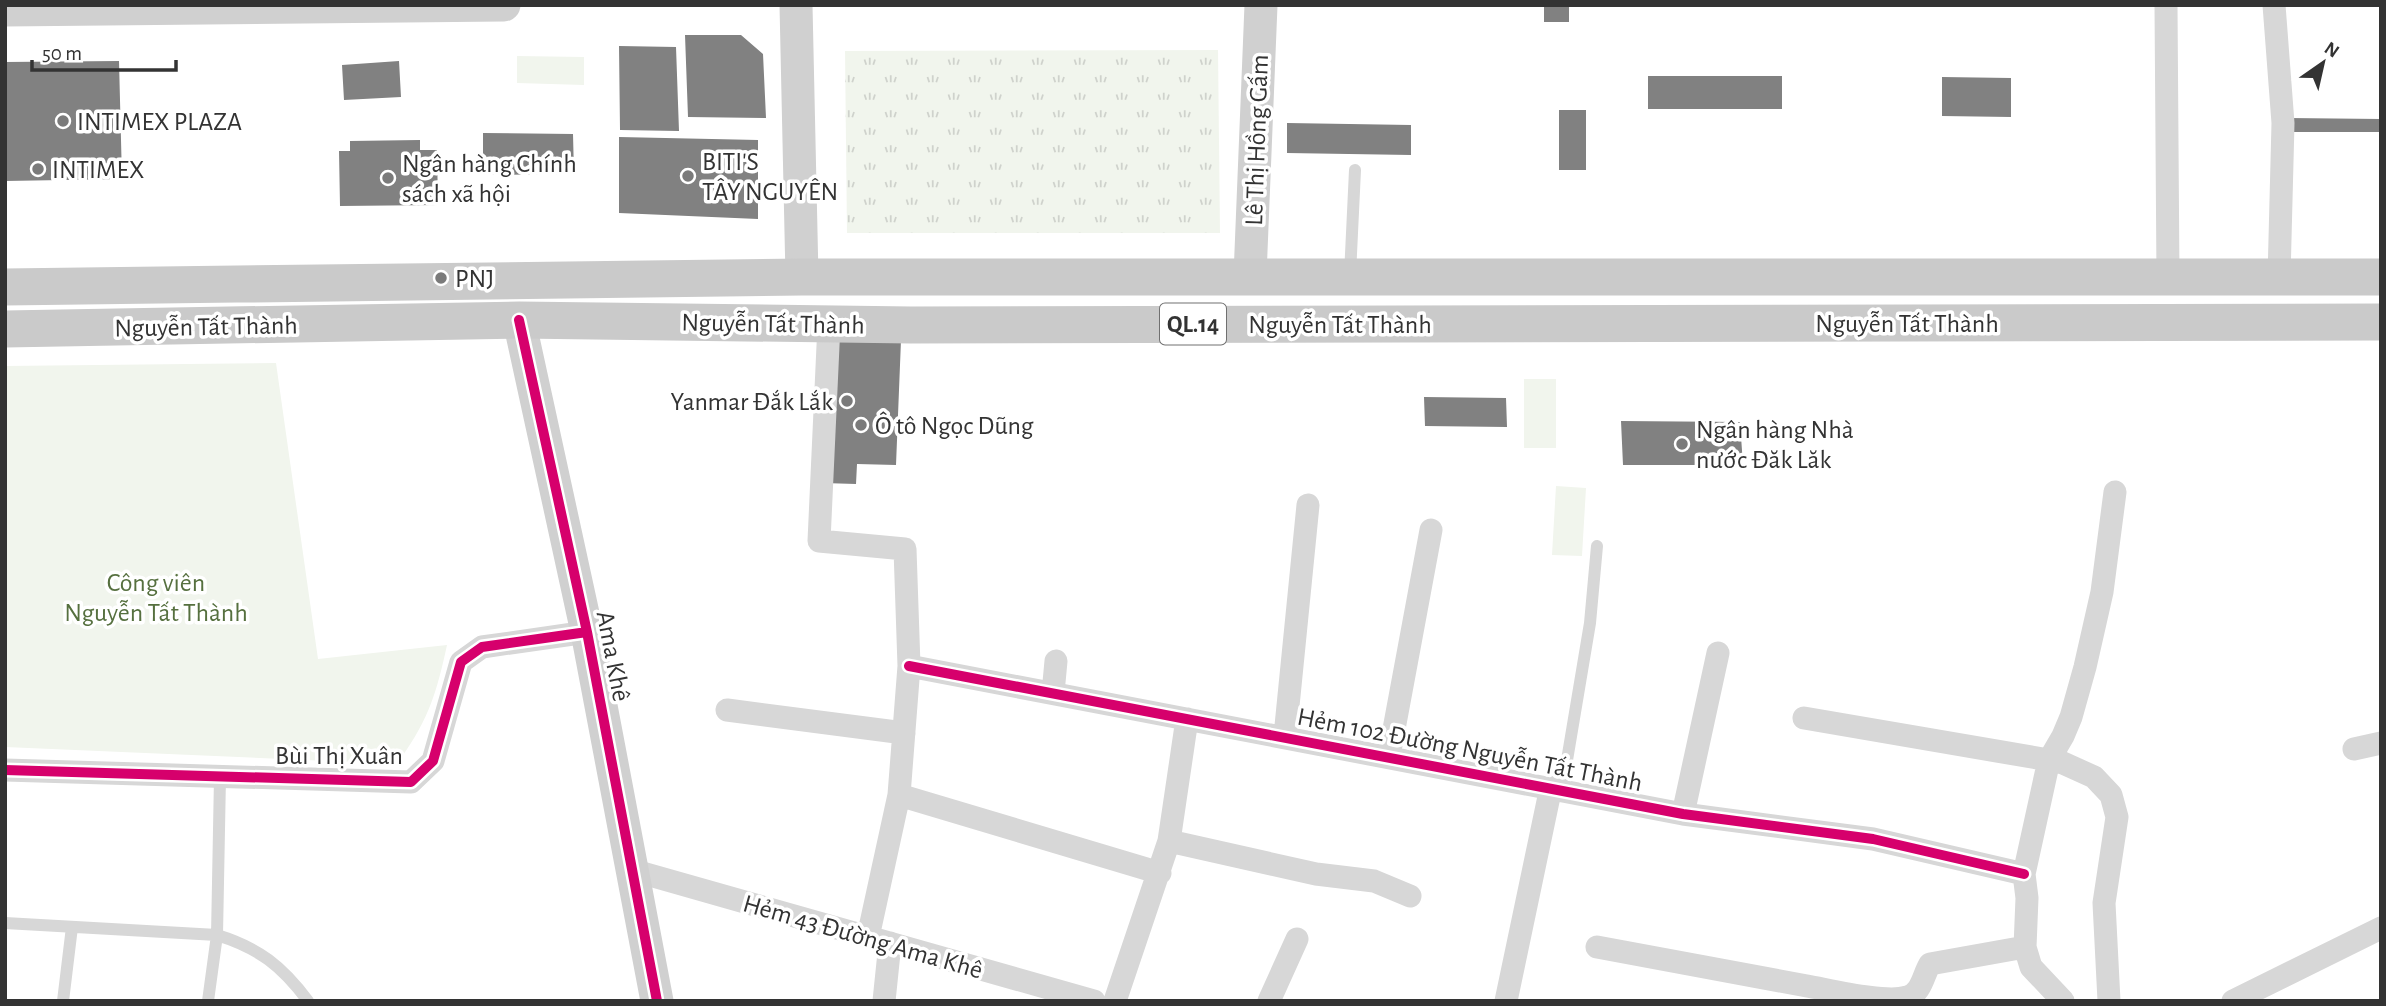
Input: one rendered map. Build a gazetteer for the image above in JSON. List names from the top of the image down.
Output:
{
  "streets": {
    "main road": ["Nguyễn Tất Thành", "QL.14"],
    "street": [
      "Lê Thị Hồng Gấm",
      "Ama Khê",
      "Hẻm 102 Đường Nguyễn Tất Thành",
      "Bùi Thị Xuân",
      "Hẻm 43 Đường Ama Khê"
    ]
  },
  "crossings": [
    ["Lê Thị Hồng Gấm", "Nguyễn Tất Thành"],
    ["Nguyễn Tất Thành", "Ama Khê"],
    ["Ama Khê", "Bùi Thị Xuân"],
    ["Ama Khê", "Hẻm 43 Đường Ama Khê"]
  ],
  "parks": ["Công viên Nguyễn Tất Thành"],
  "places": [
    "INTIMEX PLAZA",
    "INTIMEX",
    "BITI'S TÂY NGUYÊN",
    "Ngân hàng Chính sách xã hội",
    "PNJ",
    "Yanmar Đắk Lắk",
    "Ô tô Ngọc Dũng",
    "Ngân hàng Nhà nước Đăk Lăk"
  ],
  "scale_bar": "50 m",
  "north": "top right"
}
